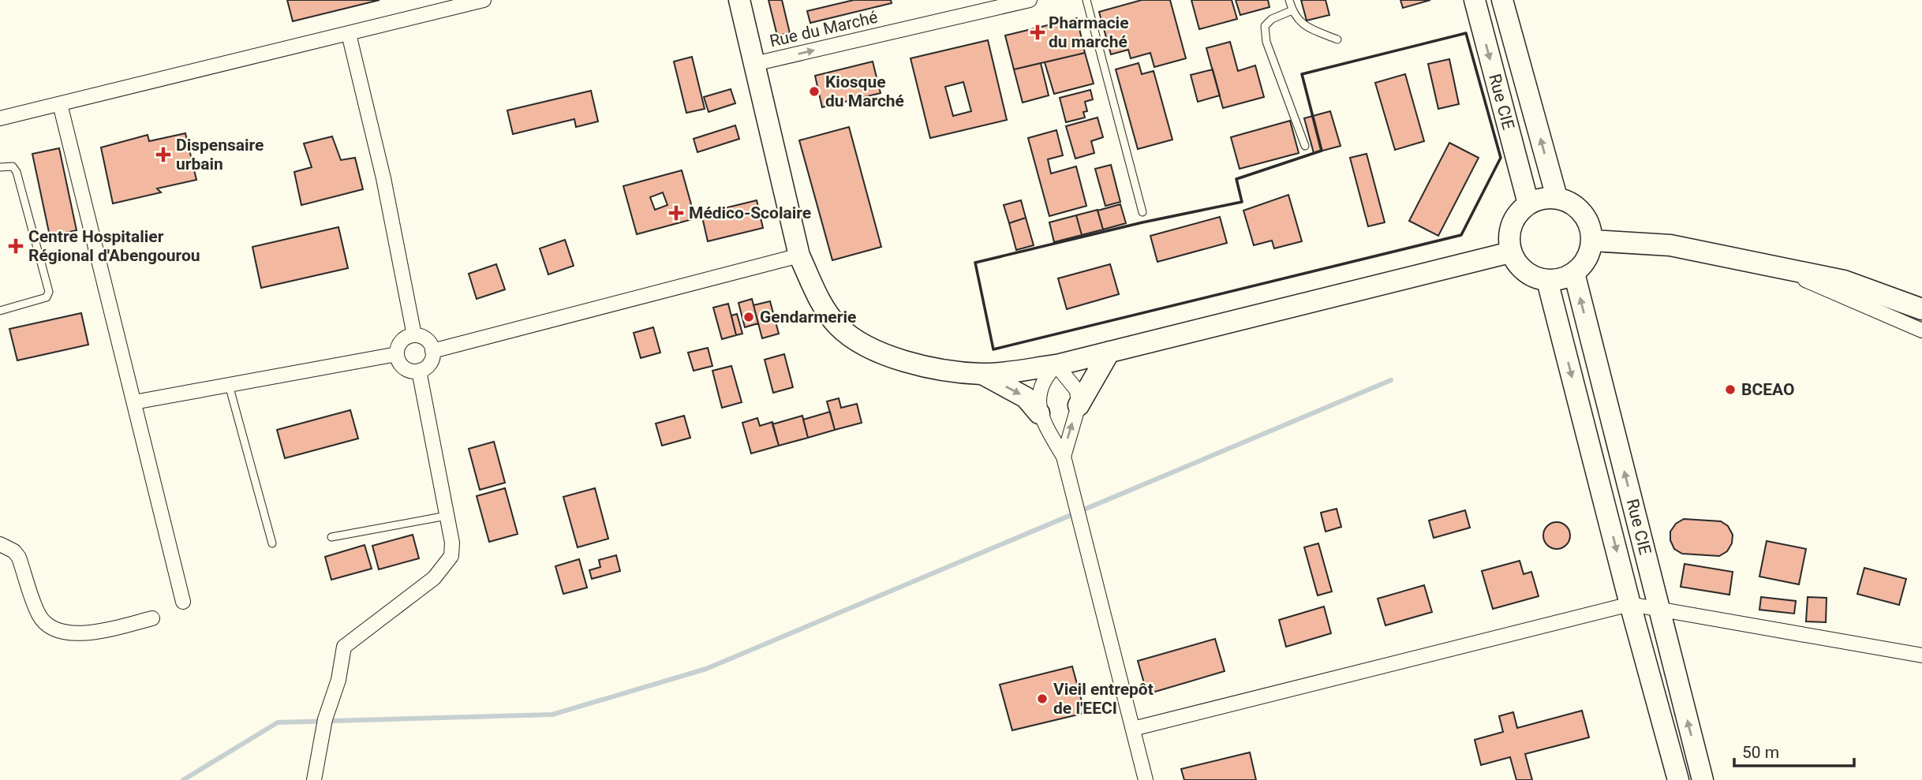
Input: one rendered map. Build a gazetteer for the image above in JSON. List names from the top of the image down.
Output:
{
  "streets": {
    "street": ["Rue du Marché", "Rue CIE"]
  },
  "one_way": ["Rue du Marché"],
  "places": {
    "health": [
      "Pharmacie du marché",
      "Dispensaire urbain",
      "Médico-Scolaire",
      "Centre Hospitalier Régional d'Abengourou"
    ],
    "other": [
      "Kiosque du Marché",
      "Gendarmerie",
      "BCEAO",
      "Vieil entrepôt de l'EECI"
    ]
  },
  "scale_bar": "50 m"
}
